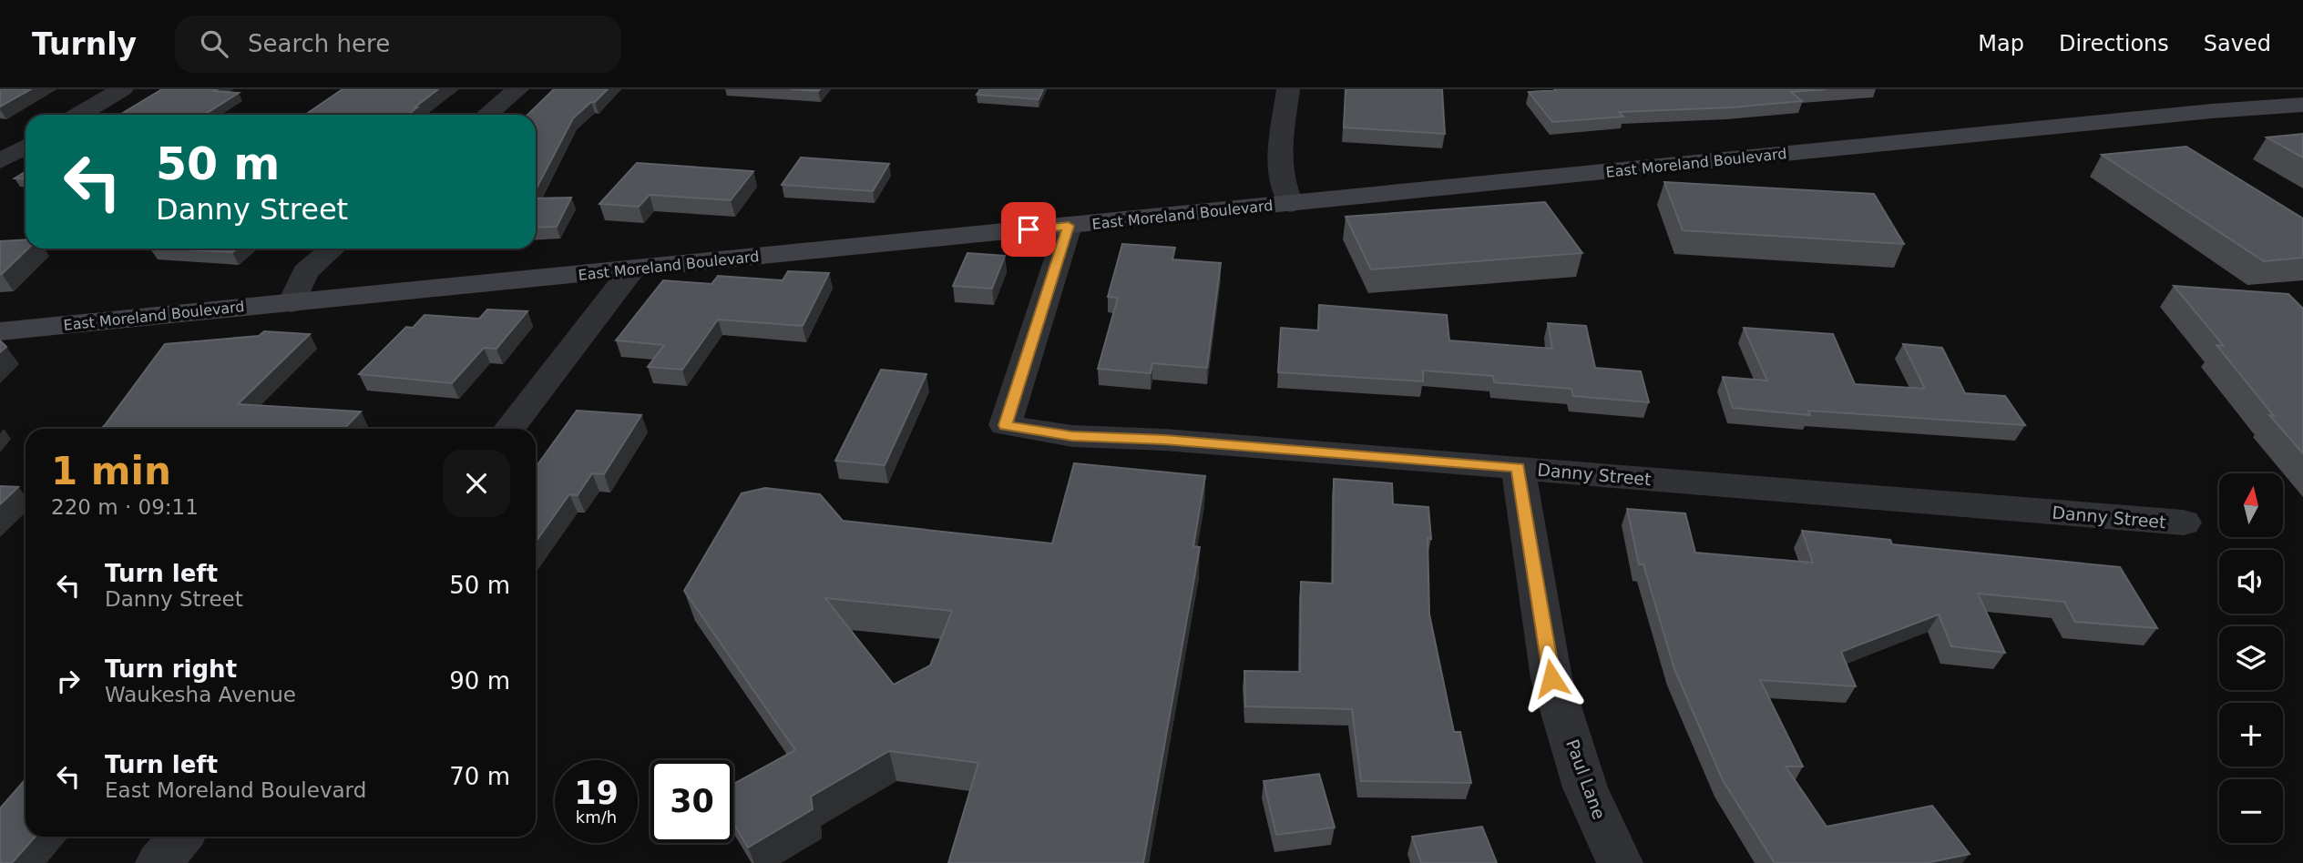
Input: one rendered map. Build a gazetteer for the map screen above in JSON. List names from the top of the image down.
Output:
{
  "streets": {
    "main road": ["East Moreland Boulevard"],
    "street": ["Danny Street", "Paul Lane"]
  },
  "crossings": [
    ["East Moreland Boulevard", "Danny Street"],
    ["Danny Street", "Paul Lane"]
  ],
  "north": "top",
  "page": {
    "header": "Turnly",
    "search": "Search here",
    "nav": ["Map", "Directions", "Saved"],
    "turn": ["50 m", "Danny Street"],
    "heading": ["1 min", "220 m · 09:11"],
    "map_buttons": ["+", "−"],
    "list": [
      {
        "name": "Turn left",
        "note": "Danny Street",
        "value": "50 m"
      },
      {
        "name": "Turn right",
        "note": "Waukesha Avenue",
        "value": "90 m"
      },
      {
        "name": "Turn left",
        "note": "East Moreland Boulevard",
        "value": "70 m"
      }
    ],
    "speed": "19 km/h",
    "limit": "30"
  }
}
